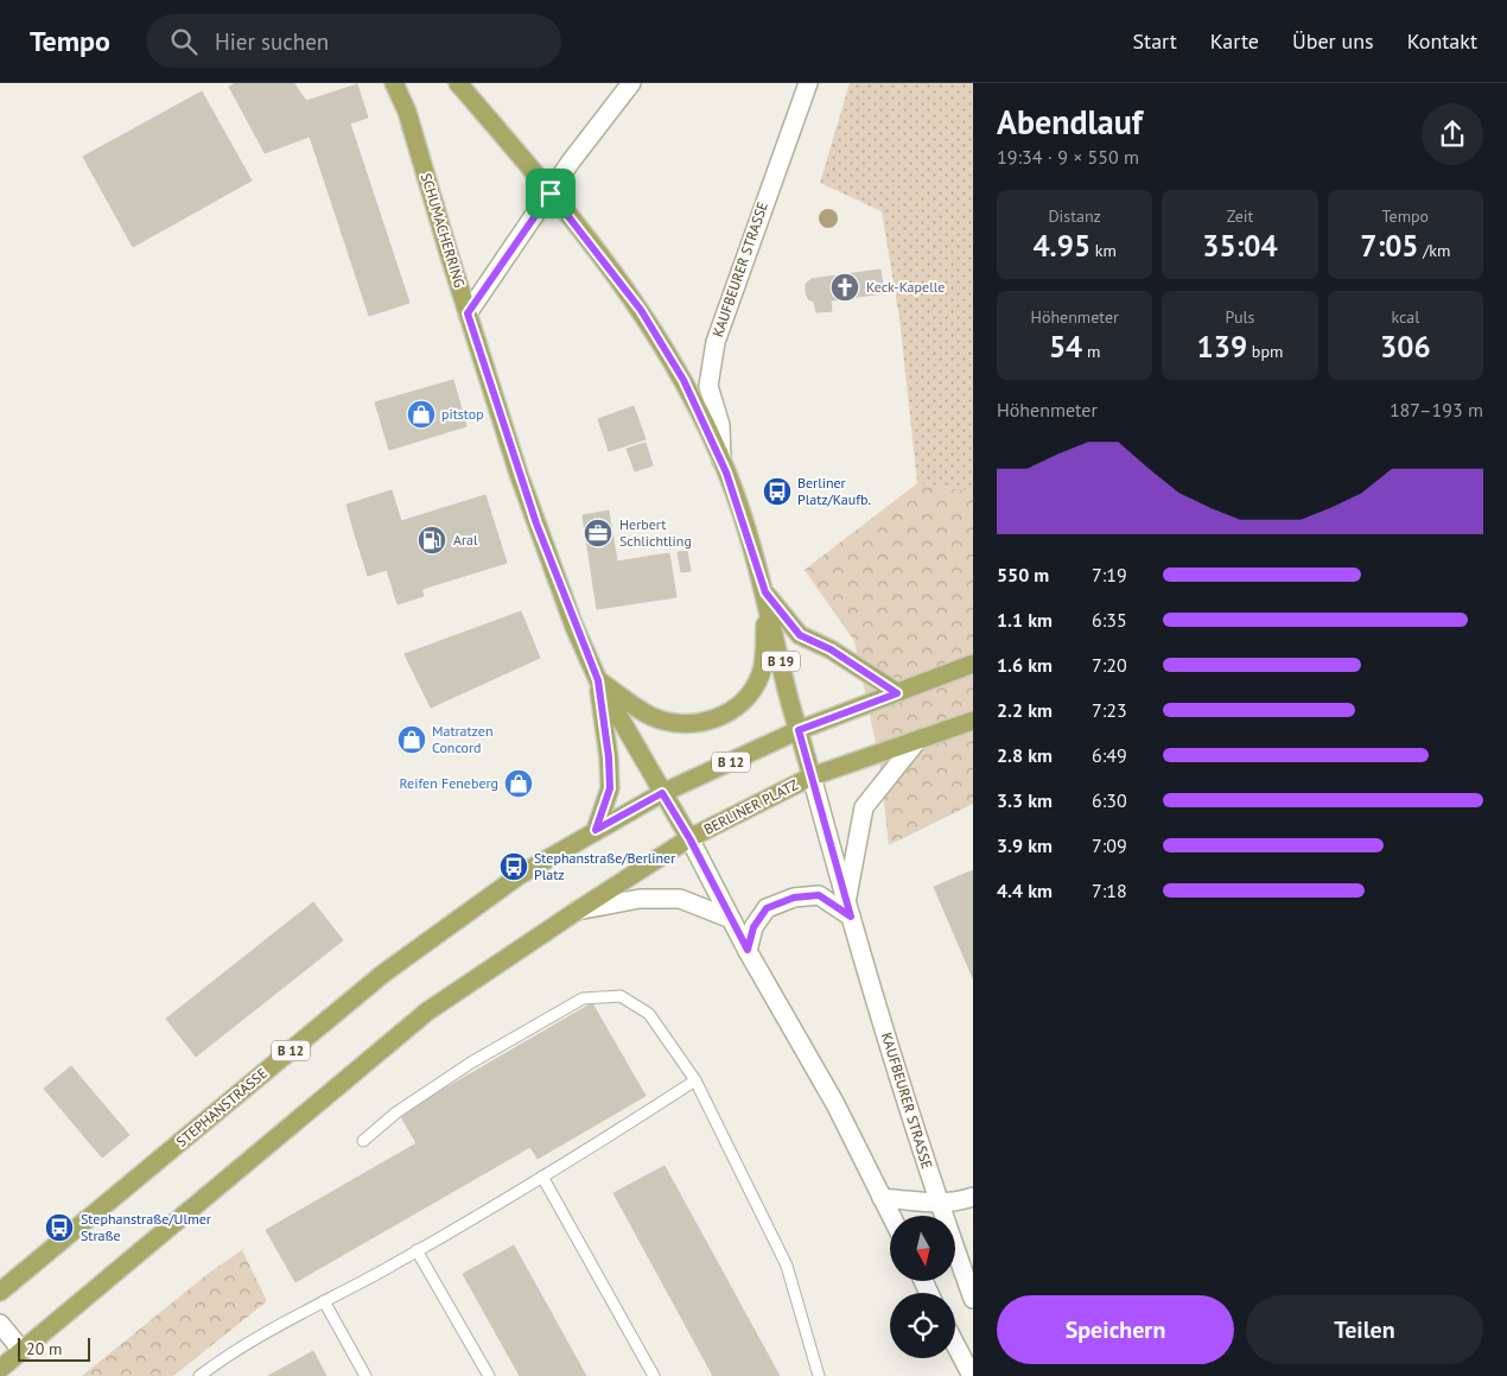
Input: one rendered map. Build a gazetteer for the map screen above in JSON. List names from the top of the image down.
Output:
{
  "streets": {
    "main road": [
      "SCHUMACHERRING",
      "KAUFBEURER STRASSE",
      "B 19",
      "B 12",
      "BERLINER PLATZ",
      "STEPHANSTRASSE"
    ]
  },
  "crossings": [
    ["SCHUMACHERRING", "BERLINER PLATZ"],
    ["KAUFBEURER STRASSE", "B 19"],
    ["KAUFBEURER STRASSE", "BERLINER PLATZ"],
    ["B 19", "BERLINER PLATZ"],
    ["B 12", "BERLINER PLATZ"],
    ["B 12", "STEPHANSTRASSE"]
  ],
  "places": {
    "church": ["Keck-Kapelle"],
    "shop": ["pitstop", "Matratzen Concord", "Reifen Feneberg"],
    "bus stop": ["Berliner Platz/Kaufb.", "Stephanstraße/Berliner Platz", "Stephanstraße/Ulmer Straße"],
    "office": ["Herbert Schlichtling"],
    "fuel station": ["Aral"]
  },
  "scale_bar": "20 m",
  "north": "bottom",
  "page": {
    "header": "Tempo",
    "search": "Hier suchen",
    "nav": [
      "Start",
      "Karte",
      "Über uns",
      "Kontakt"
    ],
    "heading": ["Abendlauf", "19:34 · 9 × 550 m"],
    "stats": [
      ["Distanz", "4.95 km"],
      ["Zeit", "35:04"],
      ["Tempo", "7:05 /km"],
      ["Höhenmeter", "54 m"],
      ["Puls", "139 bpm"],
      ["kcal", "306"]
    ],
    "chart": ["Höhenmeter", "187–193 m"],
    "list": [
      {
        "name": "550 m",
        "note": "7:19"
      },
      {
        "name": "1.1 km",
        "note": "6:35"
      },
      {
        "name": "1.6 km",
        "note": "7:20"
      },
      {
        "name": "2.2 km",
        "note": "7:23"
      },
      {
        "name": "2.8 km",
        "note": "6:49"
      },
      {
        "name": "3.3 km",
        "note": "6:30"
      },
      {
        "name": "3.9 km",
        "note": "7:09"
      },
      {
        "name": "4.4 km",
        "note": "7:18"
      }
    ],
    "buttons": ["Speichern", "Teilen"],
    "scale": "20 m"
  }
}
